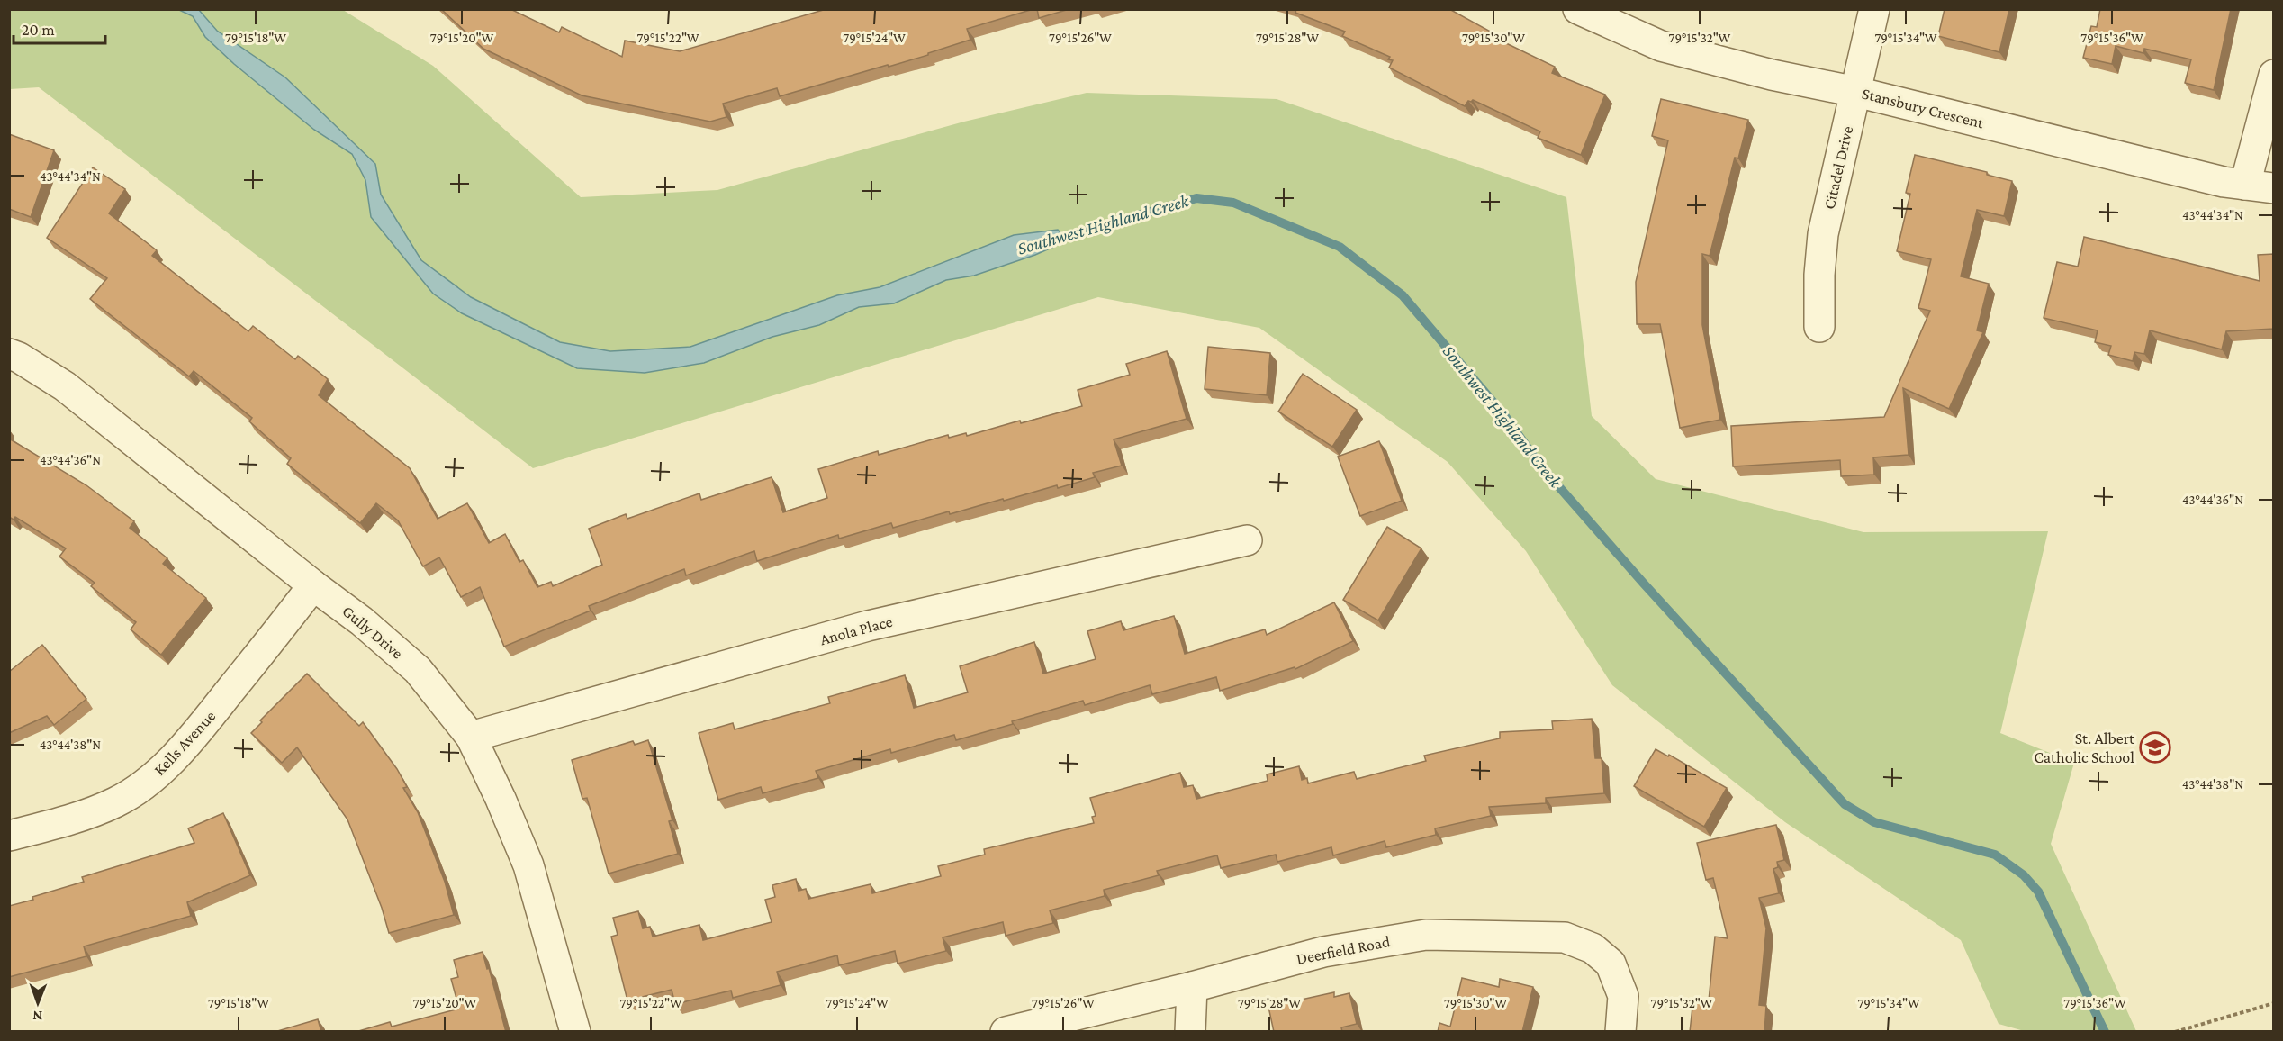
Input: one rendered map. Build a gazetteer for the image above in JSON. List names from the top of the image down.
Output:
{
  "streets": {
    "street": [
      "Stansbury Crescent",
      "Citadel Drive",
      "Anola Place",
      "Gully Drive",
      "Kells Avenue",
      "Deerfield Road"
    ]
  },
  "crossings": [
    ["Stansbury Crescent", "Citadel Drive"],
    ["Anola Place", "Gully Drive"],
    ["Gully Drive", "Kells Avenue"]
  ],
  "water": ["Southwest Highland Creek"],
  "places": {
    "school or university": ["St. Albert Catholic School"]
  },
  "scale_bar": "20 m",
  "north": "bottom",
  "coordinates": [
    "79°15'18\"W",
    "79°15'20\"W",
    "79°15'22\"W",
    "79°15'24\"W",
    "79°15'26\"W",
    "79°15'28\"W",
    "79°15'30\"W",
    "79°15'32\"W",
    "79°15'34\"W",
    "79°15'36\"W",
    "43°44'34\"N",
    "43°44'36\"N",
    "43°44'38\"N"
  ]
}
